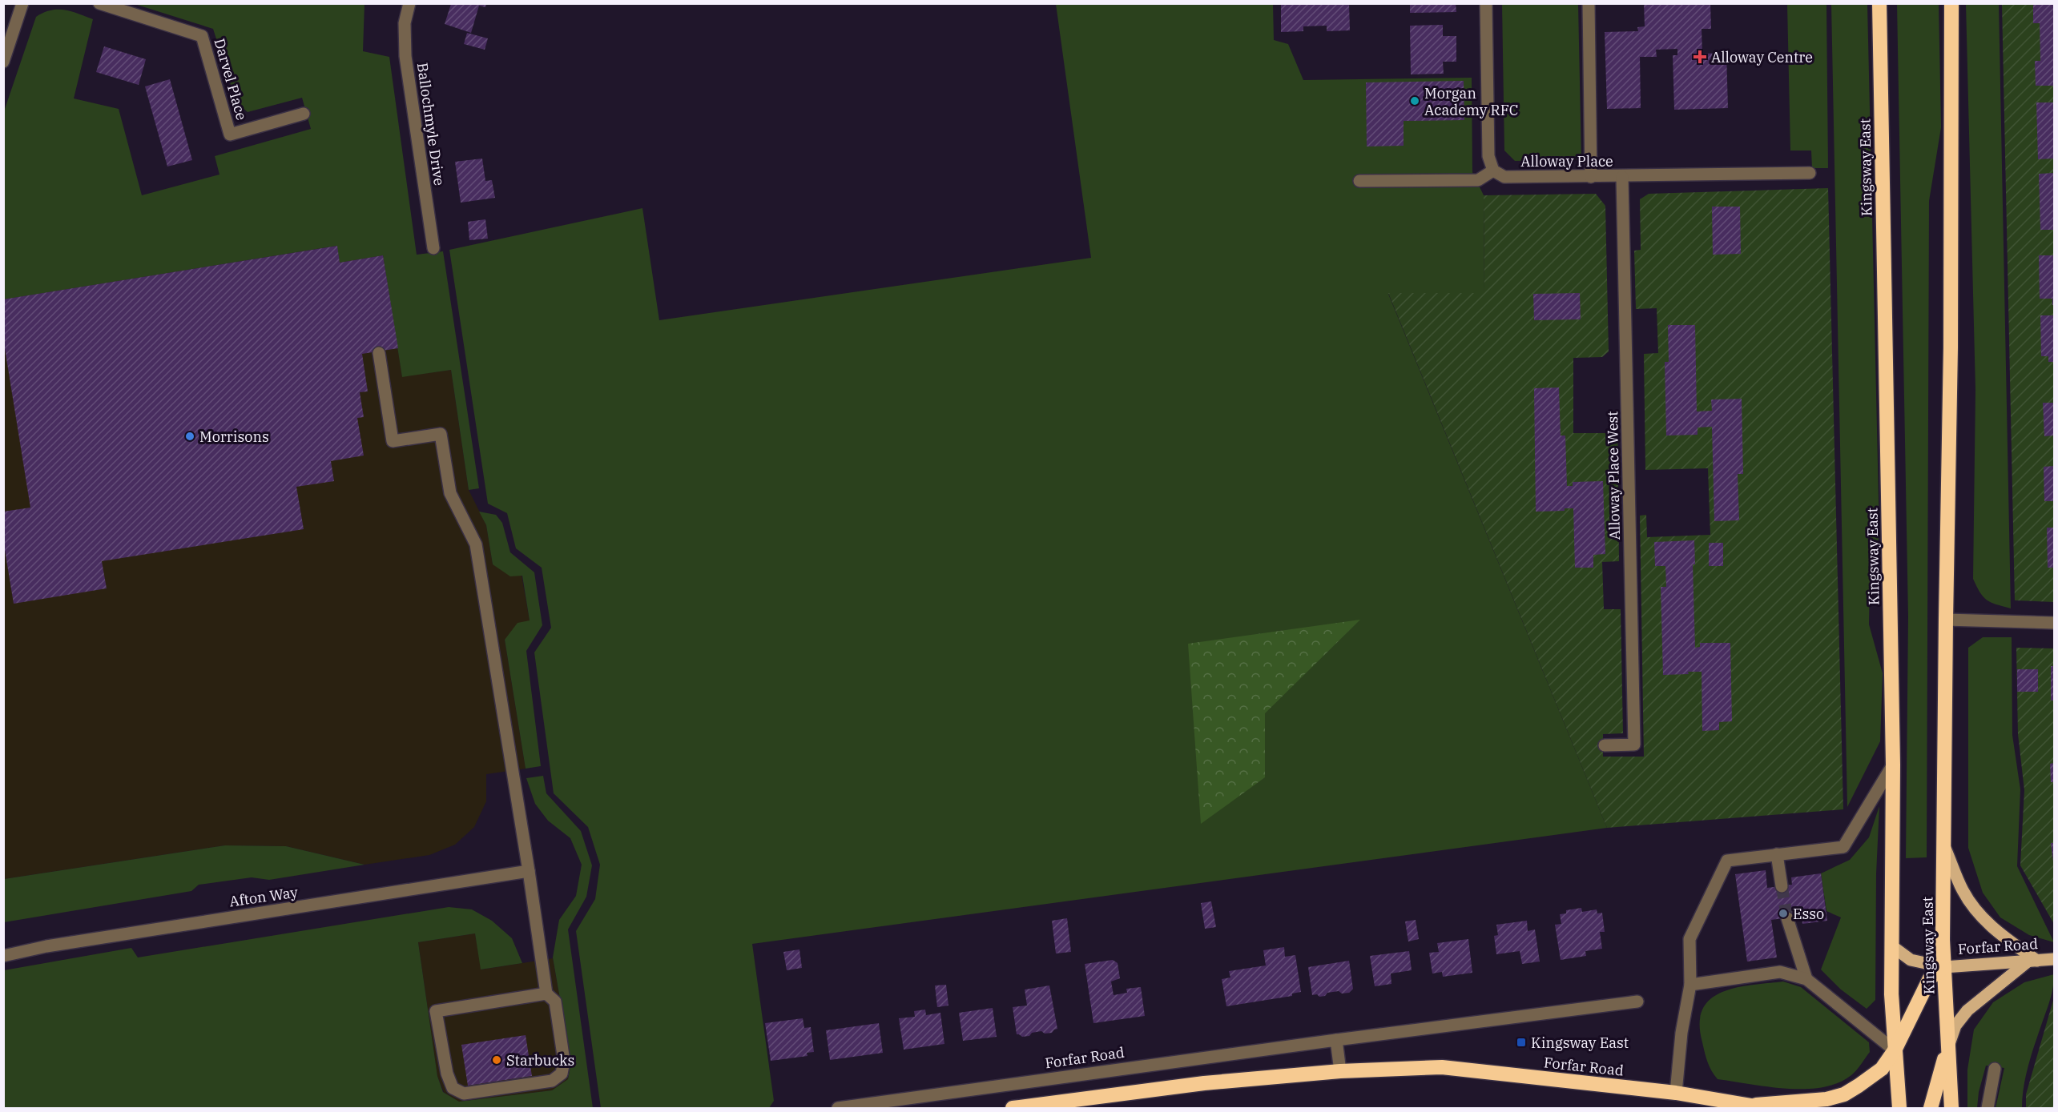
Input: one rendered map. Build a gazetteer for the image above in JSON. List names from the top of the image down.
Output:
{
  "streets": {
    "highway": ["Kingsway East", "Forfar Road"],
    "street": [
      "Darvel Place",
      "Ballochmyle Drive",
      "Alloway Place",
      "Alloway Place West",
      "Afton Way"
    ]
  },
  "crossings": [
    ["Alloway Place", "Alloway Place West"],
    ["Kingsway East", "Forfar Road"]
  ],
  "places": {
    "health": ["Alloway Centre"],
    "other": [
      "Morgan Academy RFC",
      "Morrisons",
      "Esso",
      "Starbucks"
    ],
    "transit": ["Kingsway East"]
  }
}
